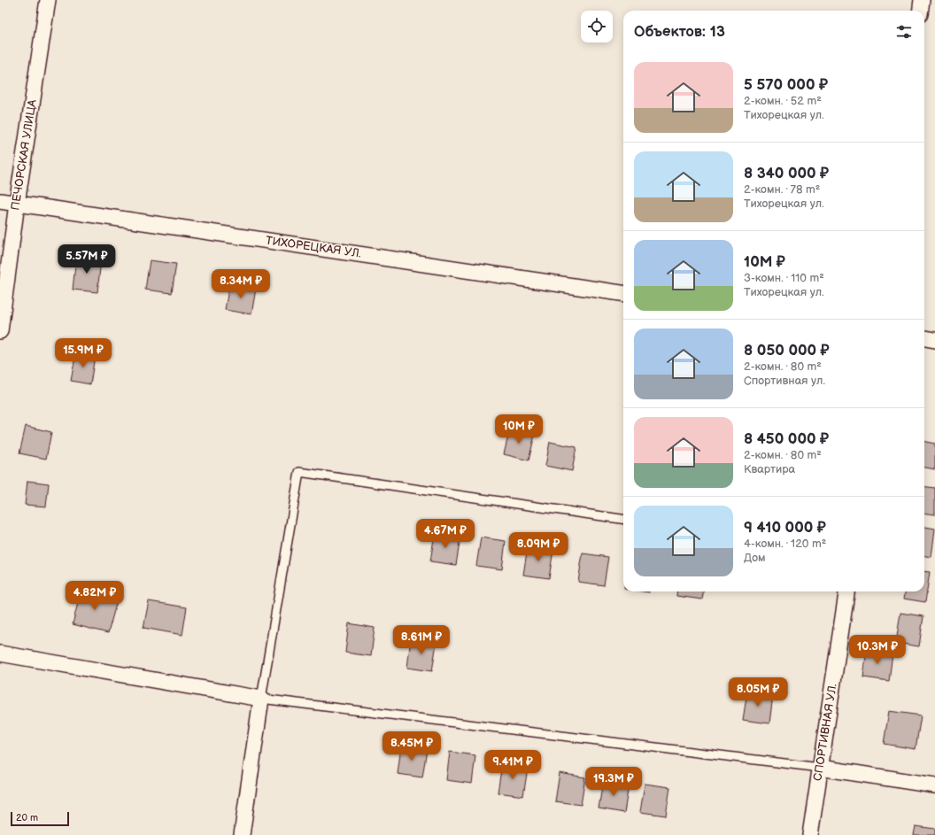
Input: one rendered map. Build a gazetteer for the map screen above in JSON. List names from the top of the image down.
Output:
{
  "streets": {
    "street": ["ПЕЧОРСКАЯ УЛИЦА", "ТИХОРЕЦКАЯ УЛ.", "СПОРТИВНАЯ УЛ."]
  },
  "crossings": [
    ["ПЕЧОРСКАЯ УЛИЦА", "ТИХОРЕЦКАЯ УЛ."]
  ],
  "scale_bar": "20 m",
  "page": {
    "heading": "Объектов: 13",
    "list": [
      {
        "name": "5 570 000 ₽",
        "note": "2-комн. · 52 m² · Тихорецкая ул."
      },
      {
        "name": "8 340 000 ₽",
        "note": "2-комн. · 78 m² · Тихорецкая ул."
      },
      {
        "name": "10M ₽",
        "note": "3-комн. · 110 m² · Тихорецкая ул."
      },
      {
        "name": "8 050 000 ₽",
        "note": "2-комн. · 80 m² · Спортивная ул."
      },
      {
        "name": "8 450 000 ₽",
        "note": "2-комн. · 80 m² · Квартира"
      },
      {
        "name": "9 410 000 ₽",
        "note": "4-комн. · 120 m² · Дом"
      }
    ],
    "price": [
      "5.57M ₽",
      "8.34M ₽",
      "15.9M ₽",
      "10M ₽",
      "4.67M ₽",
      "8.09M ₽",
      "4.82M ₽",
      "8.61M ₽",
      "10.3M ₽",
      "8.05M ₽",
      "8.45M ₽",
      "9.41M ₽",
      "19.3M ₽"
    ],
    "scale": "20 m"
  }
}
